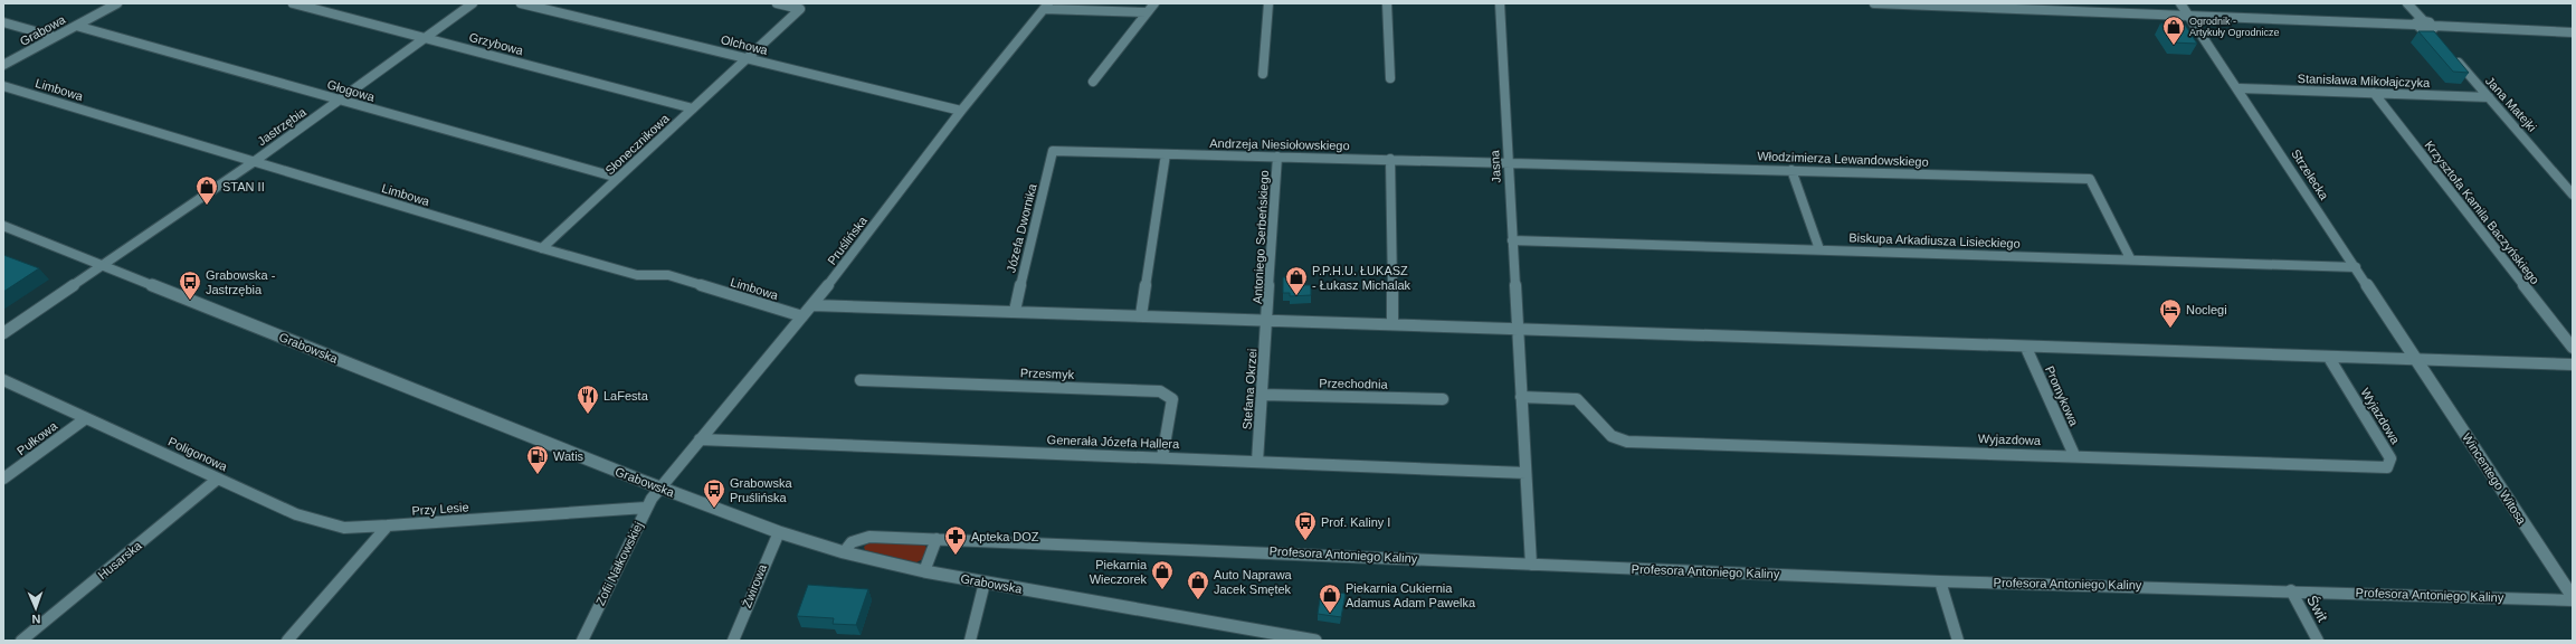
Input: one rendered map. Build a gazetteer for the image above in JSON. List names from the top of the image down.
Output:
{
  "streets": {
    "street": [
      "Grabowa",
      "Grzybowa",
      "Olchowa",
      "Stanisława Mikołajczyka",
      "Limbowa",
      "Głogowa",
      "Jana Matejki",
      "Jastrzębia",
      "Słonecznikowa",
      "Andrzeja Niesiołowskiego",
      "Włodzimierza Lewandowskiego",
      "Jasna",
      "Strzelecka",
      "Krzysztofa Kamila Baczyńskiego",
      "Józefa Dwornika",
      "Antoniego Serbeńskiego",
      "Pruślińska",
      "Biskupa Arkadiusza Lisieckiego",
      "Grabowska",
      "Przesmyk",
      "Przechodnia",
      "Stefana Okrzei",
      "Promykowa",
      "Wyjazdowa",
      "Pułkowa",
      "Generała Józefa Hallera",
      "Poligonowa",
      "Wincentego Witosa",
      "Przy Lesie",
      "Profesora Antoniego Kaliny",
      "Husarska",
      "Zofii Nałkowskiej",
      "Żwirowa",
      "Świt"
    ]
  },
  "crossings": [
    ["Grabowa", "Głogowa"],
    ["Grzybowa", "Jastrzębia"],
    ["Grzybowa", "Słonecznikowa"],
    ["Olchowa", "Słonecznikowa"],
    ["Olchowa", "Pruślińska"],
    ["Stanisława Mikołajczyka", "Jana Matejki"],
    ["Stanisława Mikołajczyka", "Strzelecka"],
    ["Stanisława Mikołajczyka", "Krzysztofa Kamila Baczyńskiego"],
    ["Limbowa", "Jastrzębia"],
    ["Limbowa", "Słonecznikowa"],
    ["Limbowa", "Pruślińska"],
    ["Głogowa", "Jastrzębia"],
    ["Głogowa", "Słonecznikowa"],
    ["Jastrzębia", "Grabowska"],
    ["Andrzeja Niesiołowskiego", "Włodzimierza Lewandowskiego"],
    ["Andrzeja Niesiołowskiego", "Jasna"],
    ["Andrzeja Niesiołowskiego", "Józefa Dwornika"],
    ["Andrzeja Niesiołowskiego", "Antoniego Serbeńskiego"],
    ["Włodzimierza Lewandowskiego", "Jasna"],
    ["Włodzimierza Lewandowskiego", "Biskupa Arkadiusza Lisieckiego"],
    ["Jasna", "Biskupa Arkadiusza Lisieckiego"],
    ["Jasna", "Wyjazdowa"],
    ["Jasna", "Generała Józefa Hallera"],
    ["Jasna", "Profesora Antoniego Kaliny"],
    ["Strzelecka", "Biskupa Arkadiusza Lisieckiego"],
    ["Strzelecka", "Wincentego Witosa"],
    ["Antoniego Serbeńskiego", "Stefana Okrzei"],
    ["Pruślińska", "Grabowska"],
    ["Pruślińska", "Generała Józefa Hallera"],
    ["Pruślińska", "Zofii Nałkowskiej"],
    ["Grabowska", "Profesora Antoniego Kaliny"],
    ["Grabowska", "Zofii Nałkowskiej"],
    ["Grabowska", "Żwirowa"],
    ["Przesmyk", "Generała Józefa Hallera"],
    ["Przechodnia", "Stefana Okrzei"],
    ["Stefana Okrzei", "Generała Józefa Hallera"],
    ["Promykowa", "Wyjazdowa"],
    ["Pułkowa", "Poligonowa"],
    ["Poligonowa", "Przy Lesie"],
    ["Poligonowa", "Husarska"],
    ["Wincentego Witosa", "Profesora Antoniego Kaliny"],
    ["Przy Lesie", "Zofii Nałkowskiej"],
    ["Profesora Antoniego Kaliny", "Świt"]
  ],
  "places": {
    "shop": [
      "Ogrodnik - Artykuły Ogrodnicze",
      "STAN II",
      "P.P.H.U. ŁUKASZ - Łukasz Michalak",
      "Piekarnia Wieczorek",
      "Auto Naprawa Jacek Smętek",
      "Piekarnia Cukiernia Adamus Adam Pawelka"
    ],
    "bus stop": ["Grabowska - Jastrzębia", "Grabowska Pruślińska", "Prof. Kaliny I"],
    "hotel": ["Noclegi"],
    "restaurant": ["LaFesta"],
    "fuel station": ["Watis"],
    "pharmacy": ["Apteka DOZ"]
  },
  "north": "bottom"
}
